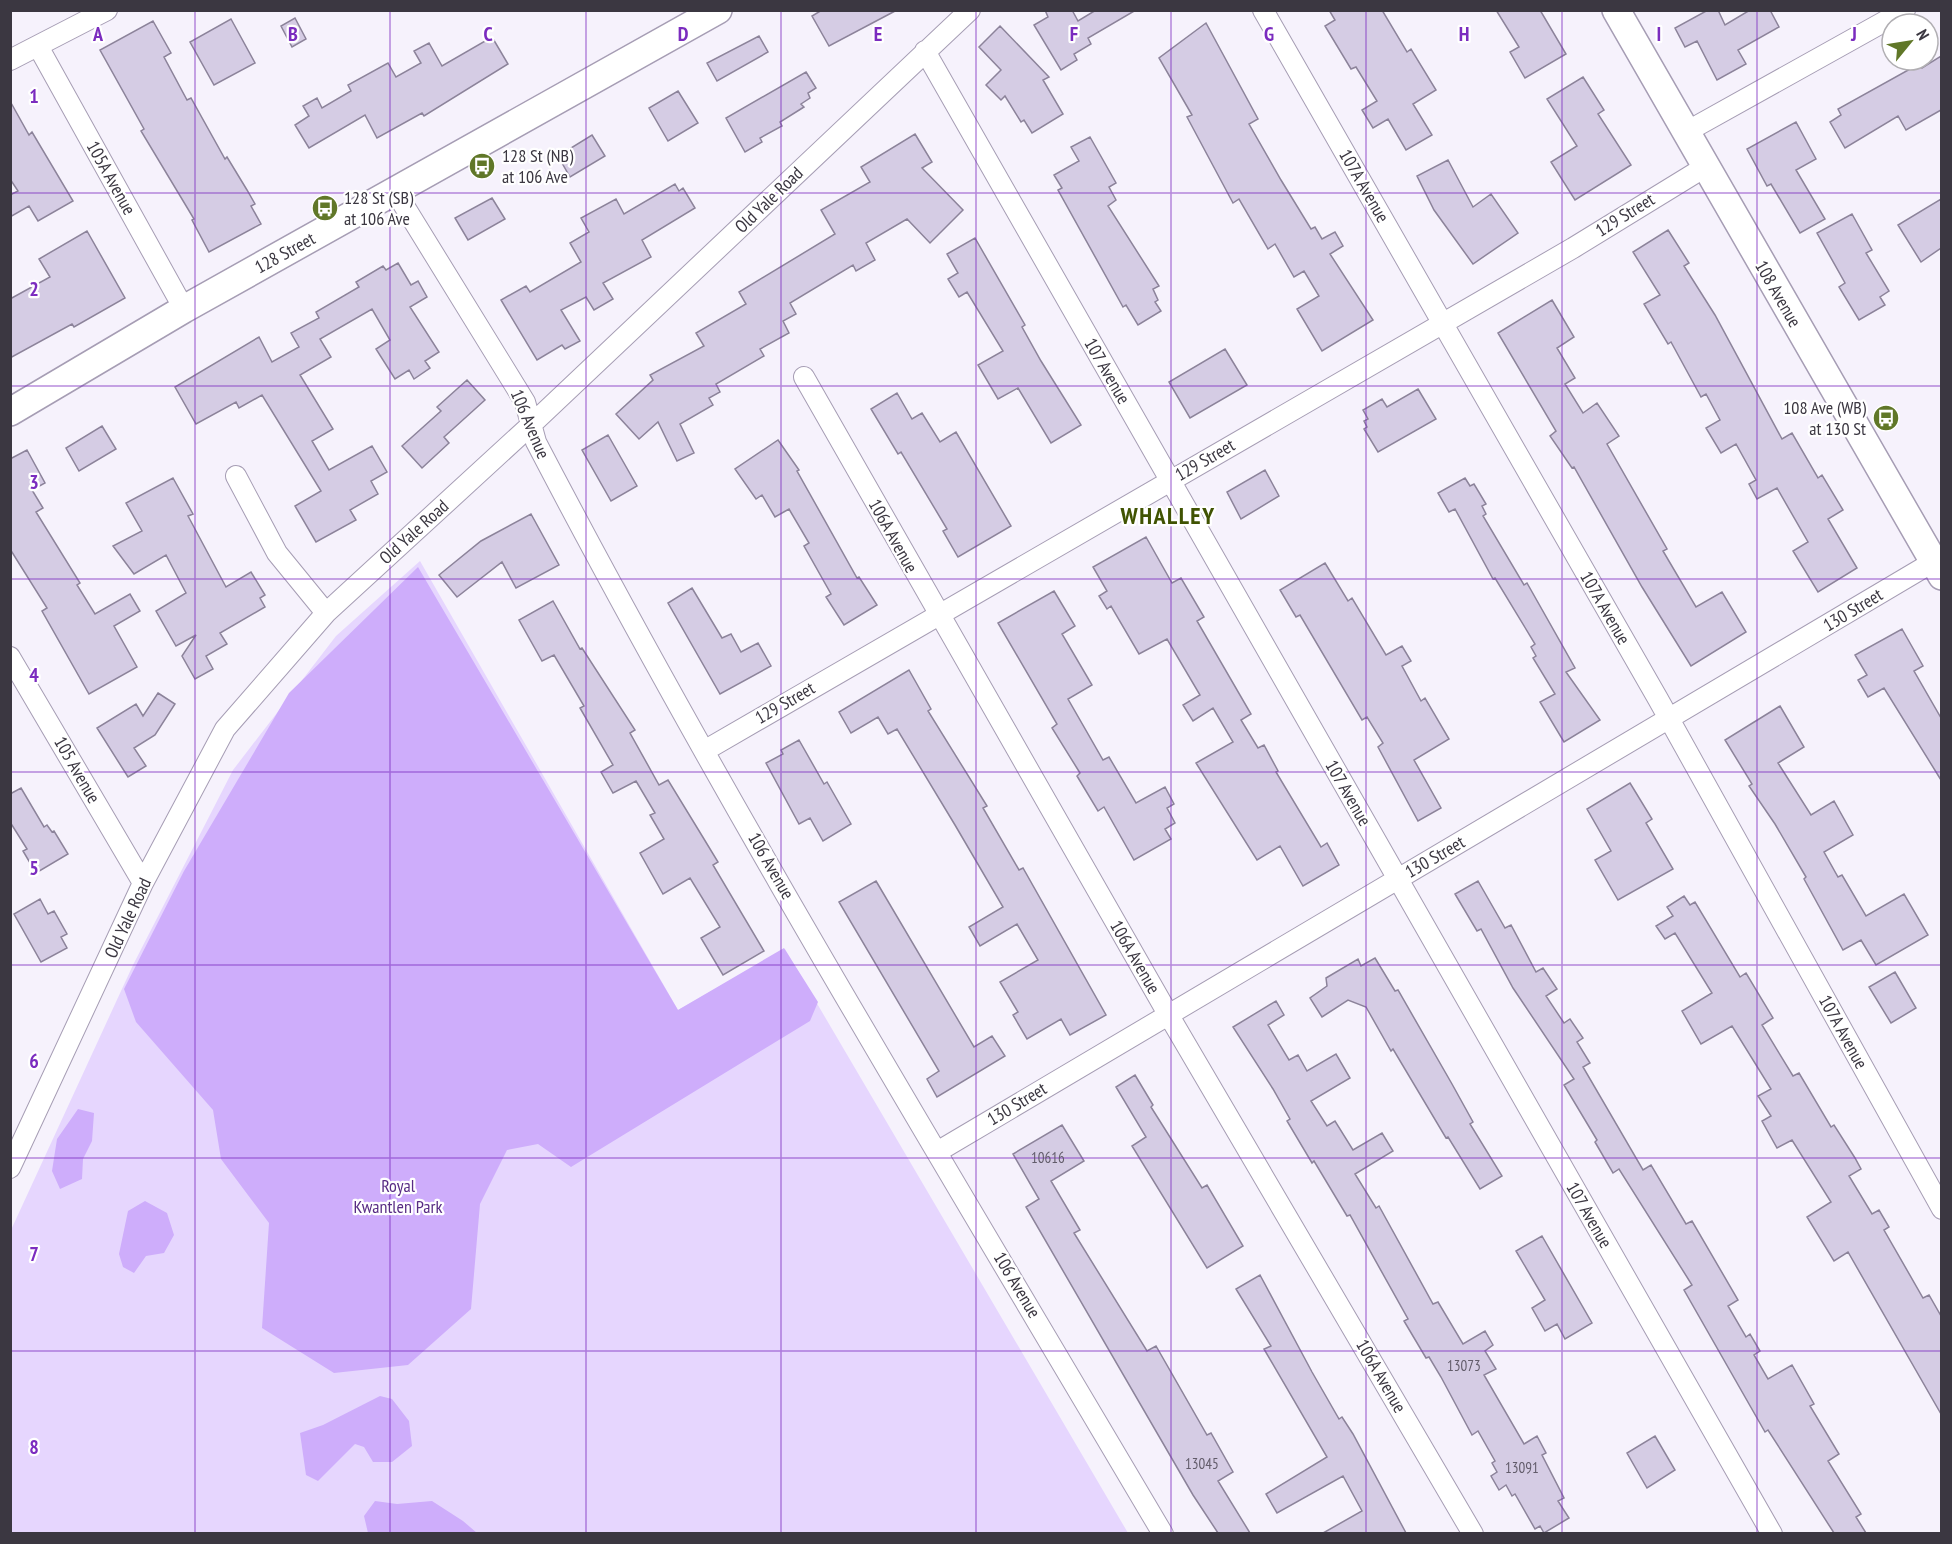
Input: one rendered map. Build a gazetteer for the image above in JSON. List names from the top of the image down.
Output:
{
  "streets": {
    "main road": ["128 Street", "108 Avenue"],
    "street": [
      "105A Avenue",
      "107A Avenue",
      "Old Yale Road",
      "129 Street",
      "107 Avenue",
      "106 Avenue",
      "106A Avenue",
      "130 Street",
      "105 Avenue"
    ]
  },
  "crossings": [
    ["105A Avenue", "128 Street"],
    ["107A Avenue", "129 Street"],
    ["107A Avenue", "130 Street"],
    ["Old Yale Road", "107 Avenue"],
    ["Old Yale Road", "106 Avenue"],
    ["Old Yale Road", "105 Avenue"],
    ["129 Street", "108 Avenue"],
    ["129 Street", "107 Avenue"],
    ["129 Street", "106 Avenue"],
    ["129 Street", "106A Avenue"],
    ["128 Street", "106 Avenue"],
    ["108 Avenue", "130 Street"],
    ["107 Avenue", "130 Street"],
    ["106 Avenue", "130 Street"],
    ["106A Avenue", "130 Street"]
  ],
  "districts": ["WHALLEY"],
  "parks": ["Royal Kwantlen Park"],
  "places": {
    "bus stop": ["128 St (NB) at 106 Ave", "128 St (SB) at 106 Ave", "108 Ave (WB) at 130 St"]
  },
  "house_numbers": [
    "10616",
    "13073",
    "13045",
    "13091"
  ],
  "north": "top right",
  "grid": {
    "columns": [
      "A",
      "B",
      "C",
      "D",
      "E",
      "F",
      "G",
      "H",
      "I",
      "J"
    ],
    "rows": [
      "1",
      "2",
      "3",
      "4",
      "5",
      "6",
      "7",
      "8"
    ]
  }
}
